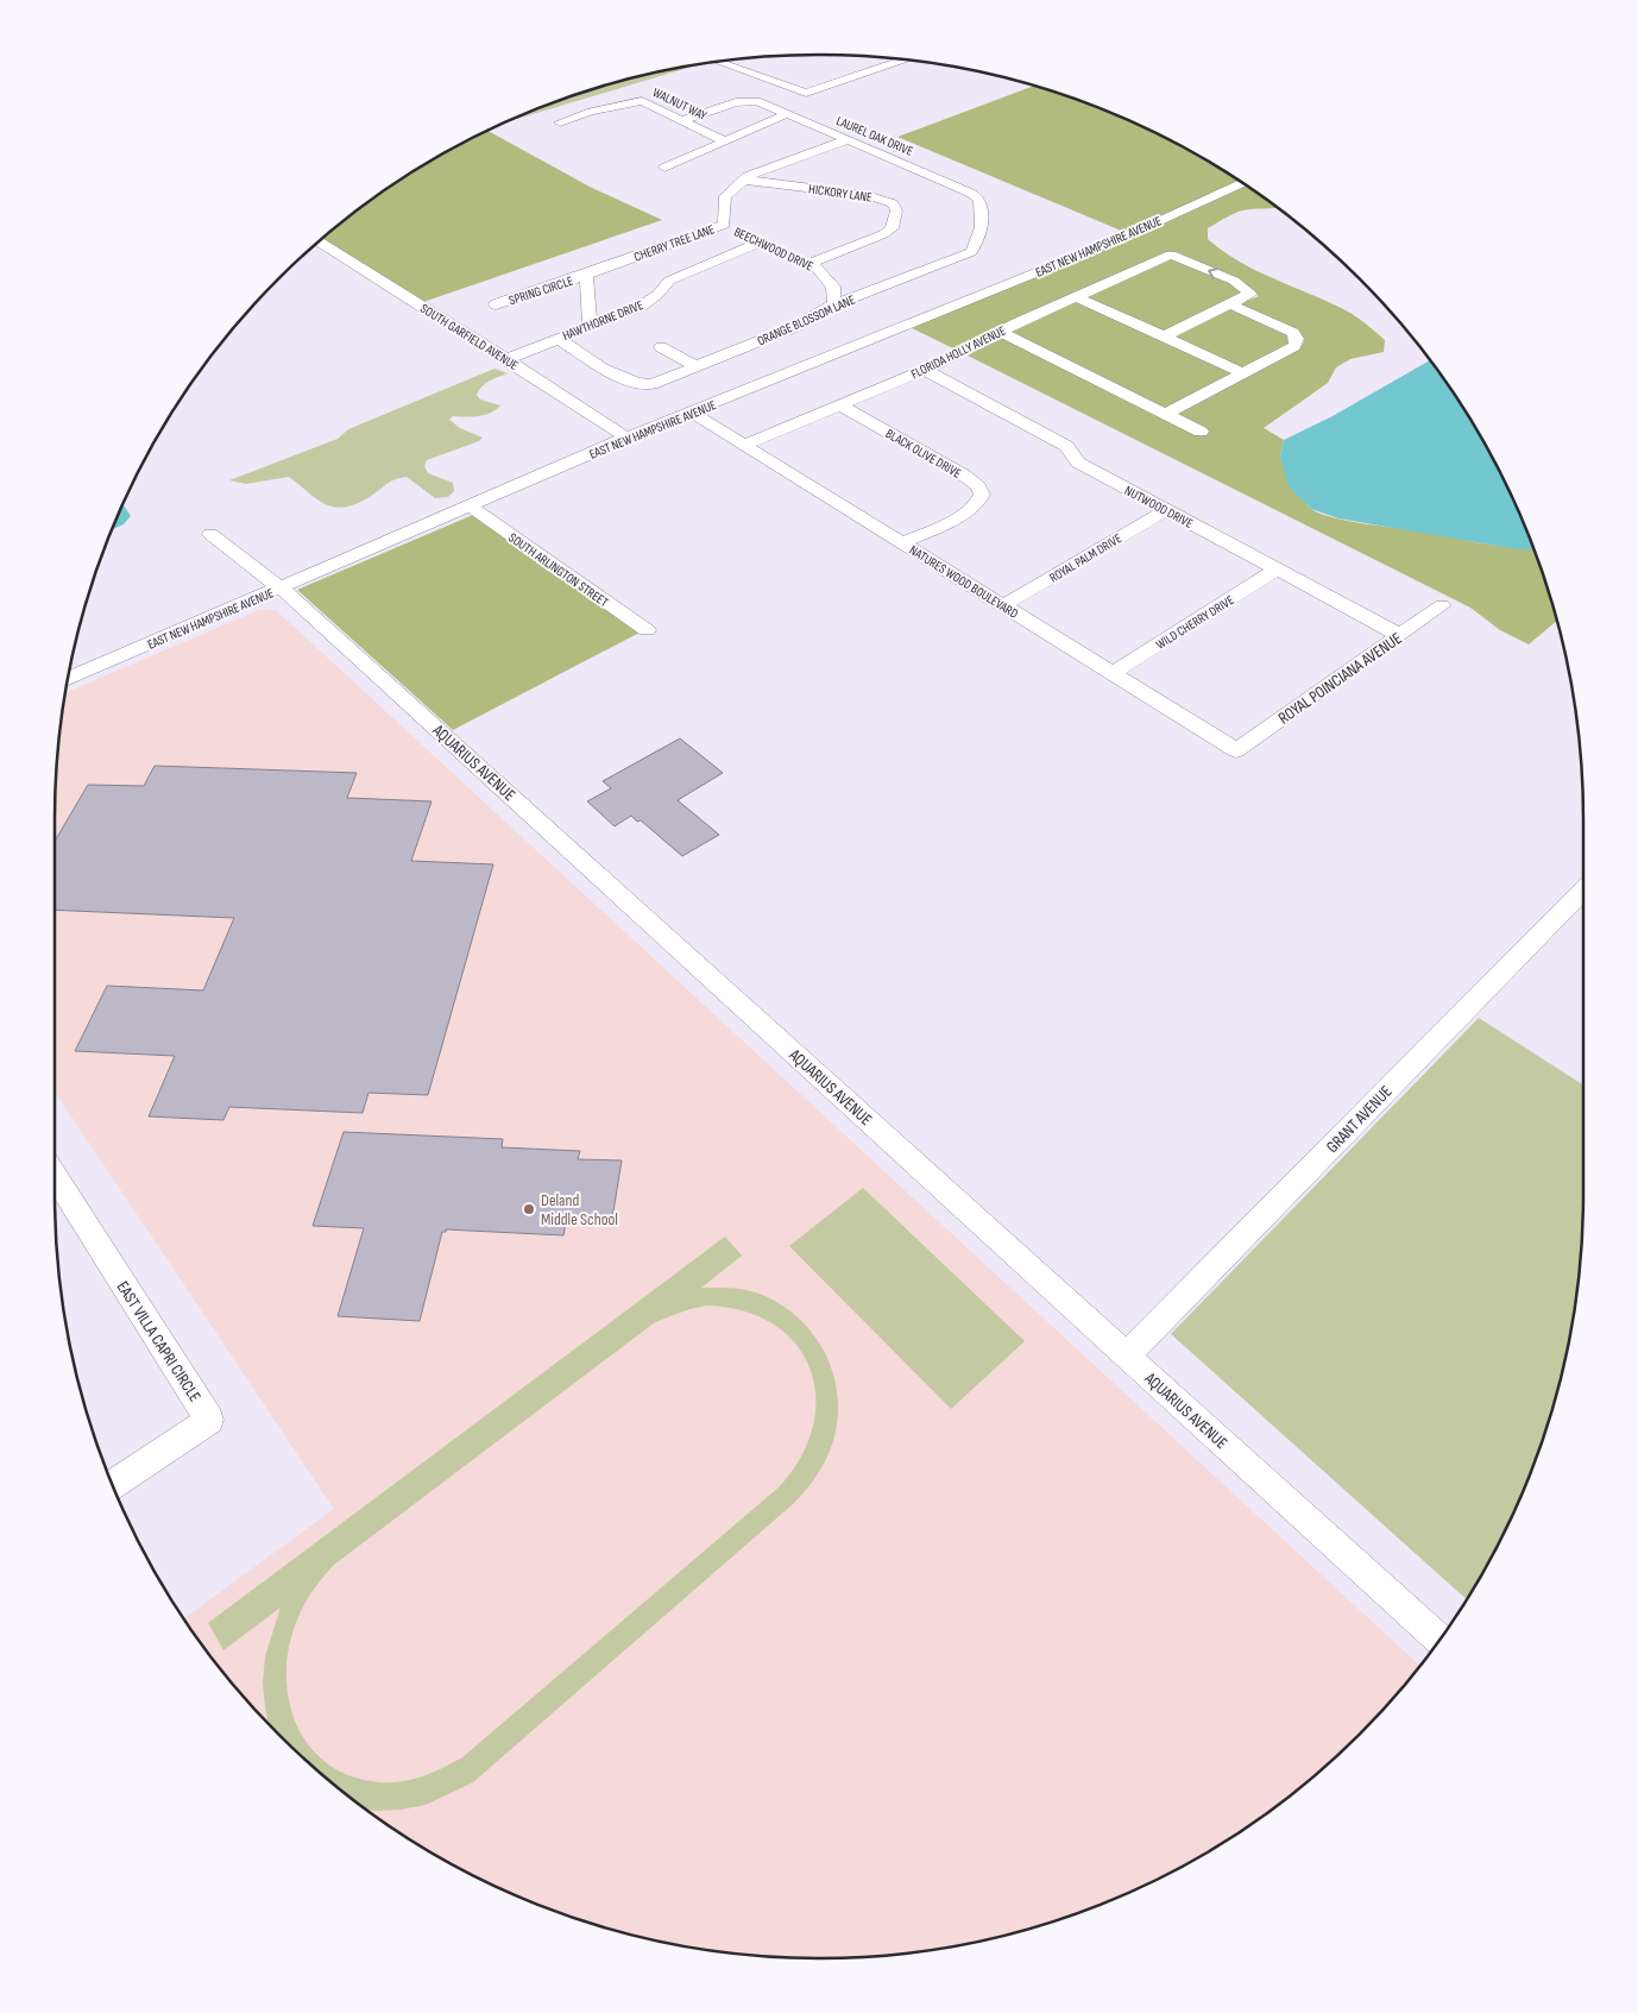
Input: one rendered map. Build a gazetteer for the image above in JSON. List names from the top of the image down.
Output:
{
  "streets": {
    "street": [
      "WALNUT WAY",
      "LAUREL OAK DRIVE",
      "HICKORY LANE",
      "CHERRY TREE LANE",
      "EAST NEW HAMPSHIRE AVENUE",
      "BEECHWOOD DRIVE",
      "SPRING CIRCLE",
      "HAWTHORNE DRIVE",
      "ORANGE BLOSSOM LANE",
      "SOUTH GARFIELD AVENUE",
      "FLORIDA HOLLY AVENUE",
      "BLACK OLIVE DRIVE",
      "NUTWOOD DRIVE",
      "ROYAL PALM DRIVE",
      "SOUTH ARLINGTON STREET",
      "NATURES WOOD BOULEVARD",
      "WILD CHERRY DRIVE",
      "ROYAL POINCIANA AVENUE",
      "AQUARIUS AVENUE",
      "GRANT AVENUE",
      "EAST VILLA CAPRI CIRCLE"
    ]
  },
  "crossings": [
    ["WALNUT WAY", "LAUREL OAK DRIVE"],
    ["LAUREL OAK DRIVE", "CHERRY TREE LANE"],
    ["LAUREL OAK DRIVE", "ORANGE BLOSSOM LANE"],
    ["HICKORY LANE", "CHERRY TREE LANE"],
    ["HICKORY LANE", "BEECHWOOD DRIVE"],
    ["CHERRY TREE LANE", "BEECHWOOD DRIVE"],
    ["CHERRY TREE LANE", "SPRING CIRCLE"],
    ["EAST NEW HAMPSHIRE AVENUE", "SOUTH GARFIELD AVENUE"],
    ["EAST NEW HAMPSHIRE AVENUE", "SOUTH ARLINGTON STREET"],
    ["EAST NEW HAMPSHIRE AVENUE", "NATURES WOOD BOULEVARD"],
    ["EAST NEW HAMPSHIRE AVENUE", "AQUARIUS AVENUE"],
    ["BEECHWOOD DRIVE", "HAWTHORNE DRIVE"],
    ["BEECHWOOD DRIVE", "ORANGE BLOSSOM LANE"],
    ["HAWTHORNE DRIVE", "ORANGE BLOSSOM LANE"],
    ["HAWTHORNE DRIVE", "SOUTH GARFIELD AVENUE"],
    ["FLORIDA HOLLY AVENUE", "BLACK OLIVE DRIVE"],
    ["FLORIDA HOLLY AVENUE", "NUTWOOD DRIVE"],
    ["FLORIDA HOLLY AVENUE", "NATURES WOOD BOULEVARD"],
    ["BLACK OLIVE DRIVE", "NATURES WOOD BOULEVARD"],
    ["NUTWOOD DRIVE", "ROYAL PALM DRIVE"],
    ["NUTWOOD DRIVE", "WILD CHERRY DRIVE"],
    ["NUTWOOD DRIVE", "ROYAL POINCIANA AVENUE"],
    ["ROYAL PALM DRIVE", "NATURES WOOD BOULEVARD"],
    ["NATURES WOOD BOULEVARD", "WILD CHERRY DRIVE"],
    ["NATURES WOOD BOULEVARD", "ROYAL POINCIANA AVENUE"],
    ["AQUARIUS AVENUE", "GRANT AVENUE"]
  ],
  "places": ["Deland Middle School"]
}
